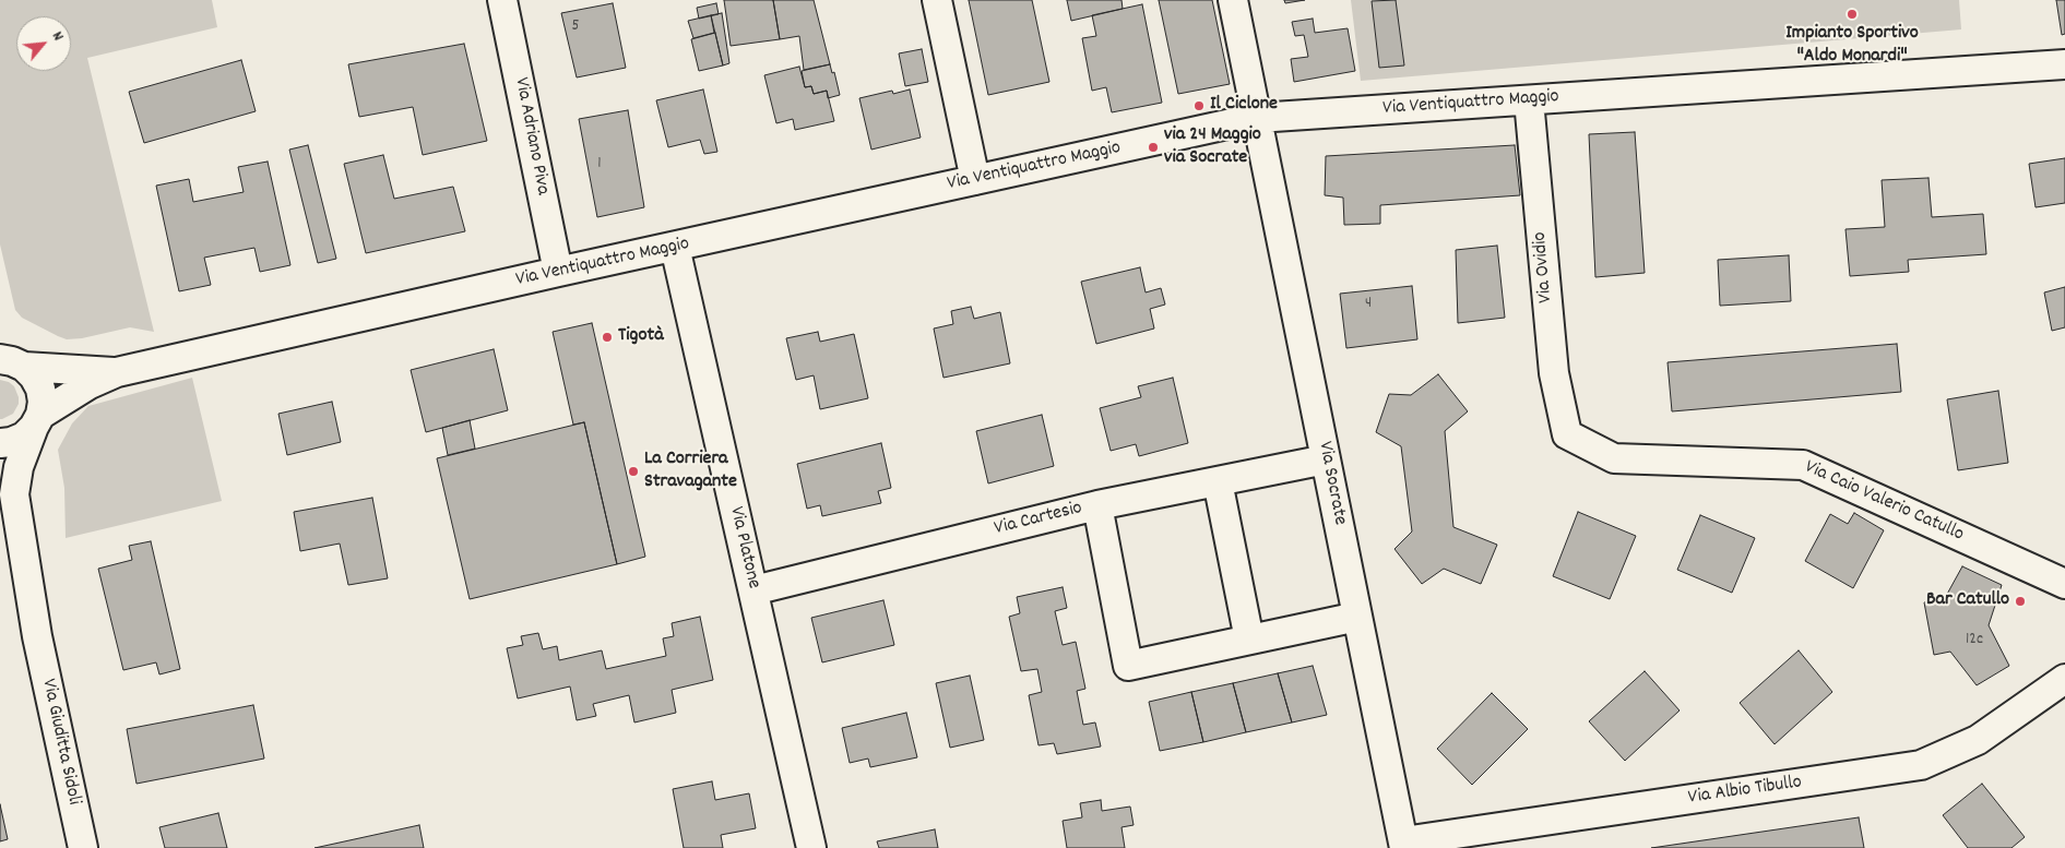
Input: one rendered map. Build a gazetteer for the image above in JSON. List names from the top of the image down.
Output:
{
  "streets": {
    "street": [
      "Via Ventiquattro Maggio",
      "Via Adriano Piva",
      "Via Ovidio",
      "Via Socrate",
      "Via Caio Valerio Catullo",
      "Via Cartesio",
      "Via Platone",
      "Via Giuditta Sidoli",
      "Via Albio Tibullo"
    ]
  },
  "crossings": [
    ["Via Ventiquattro Maggio", "Via Adriano Piva"],
    ["Via Ventiquattro Maggio", "Via Ovidio"],
    ["Via Ventiquattro Maggio", "Via Socrate"],
    ["Via Ventiquattro Maggio", "Via Platone"],
    ["Via Ventiquattro Maggio", "Via Giuditta Sidoli"],
    ["Via Ovidio", "Via Caio Valerio Catullo"],
    ["Via Socrate", "Via Cartesio"],
    ["Via Socrate", "Via Albio Tibullo"],
    ["Via Cartesio", "Via Platone"]
  ],
  "places": [
    "Impianto Sportivo \"Aldo Monardi\"",
    "Il Ciclone",
    "via 24 Maggio via Socrate",
    "Tigotà",
    "La Corriera Stravagante",
    "Bar Catullo"
  ],
  "house_numbers": [
    "5",
    "1",
    "4",
    "12c"
  ],
  "north": "top right"
}
